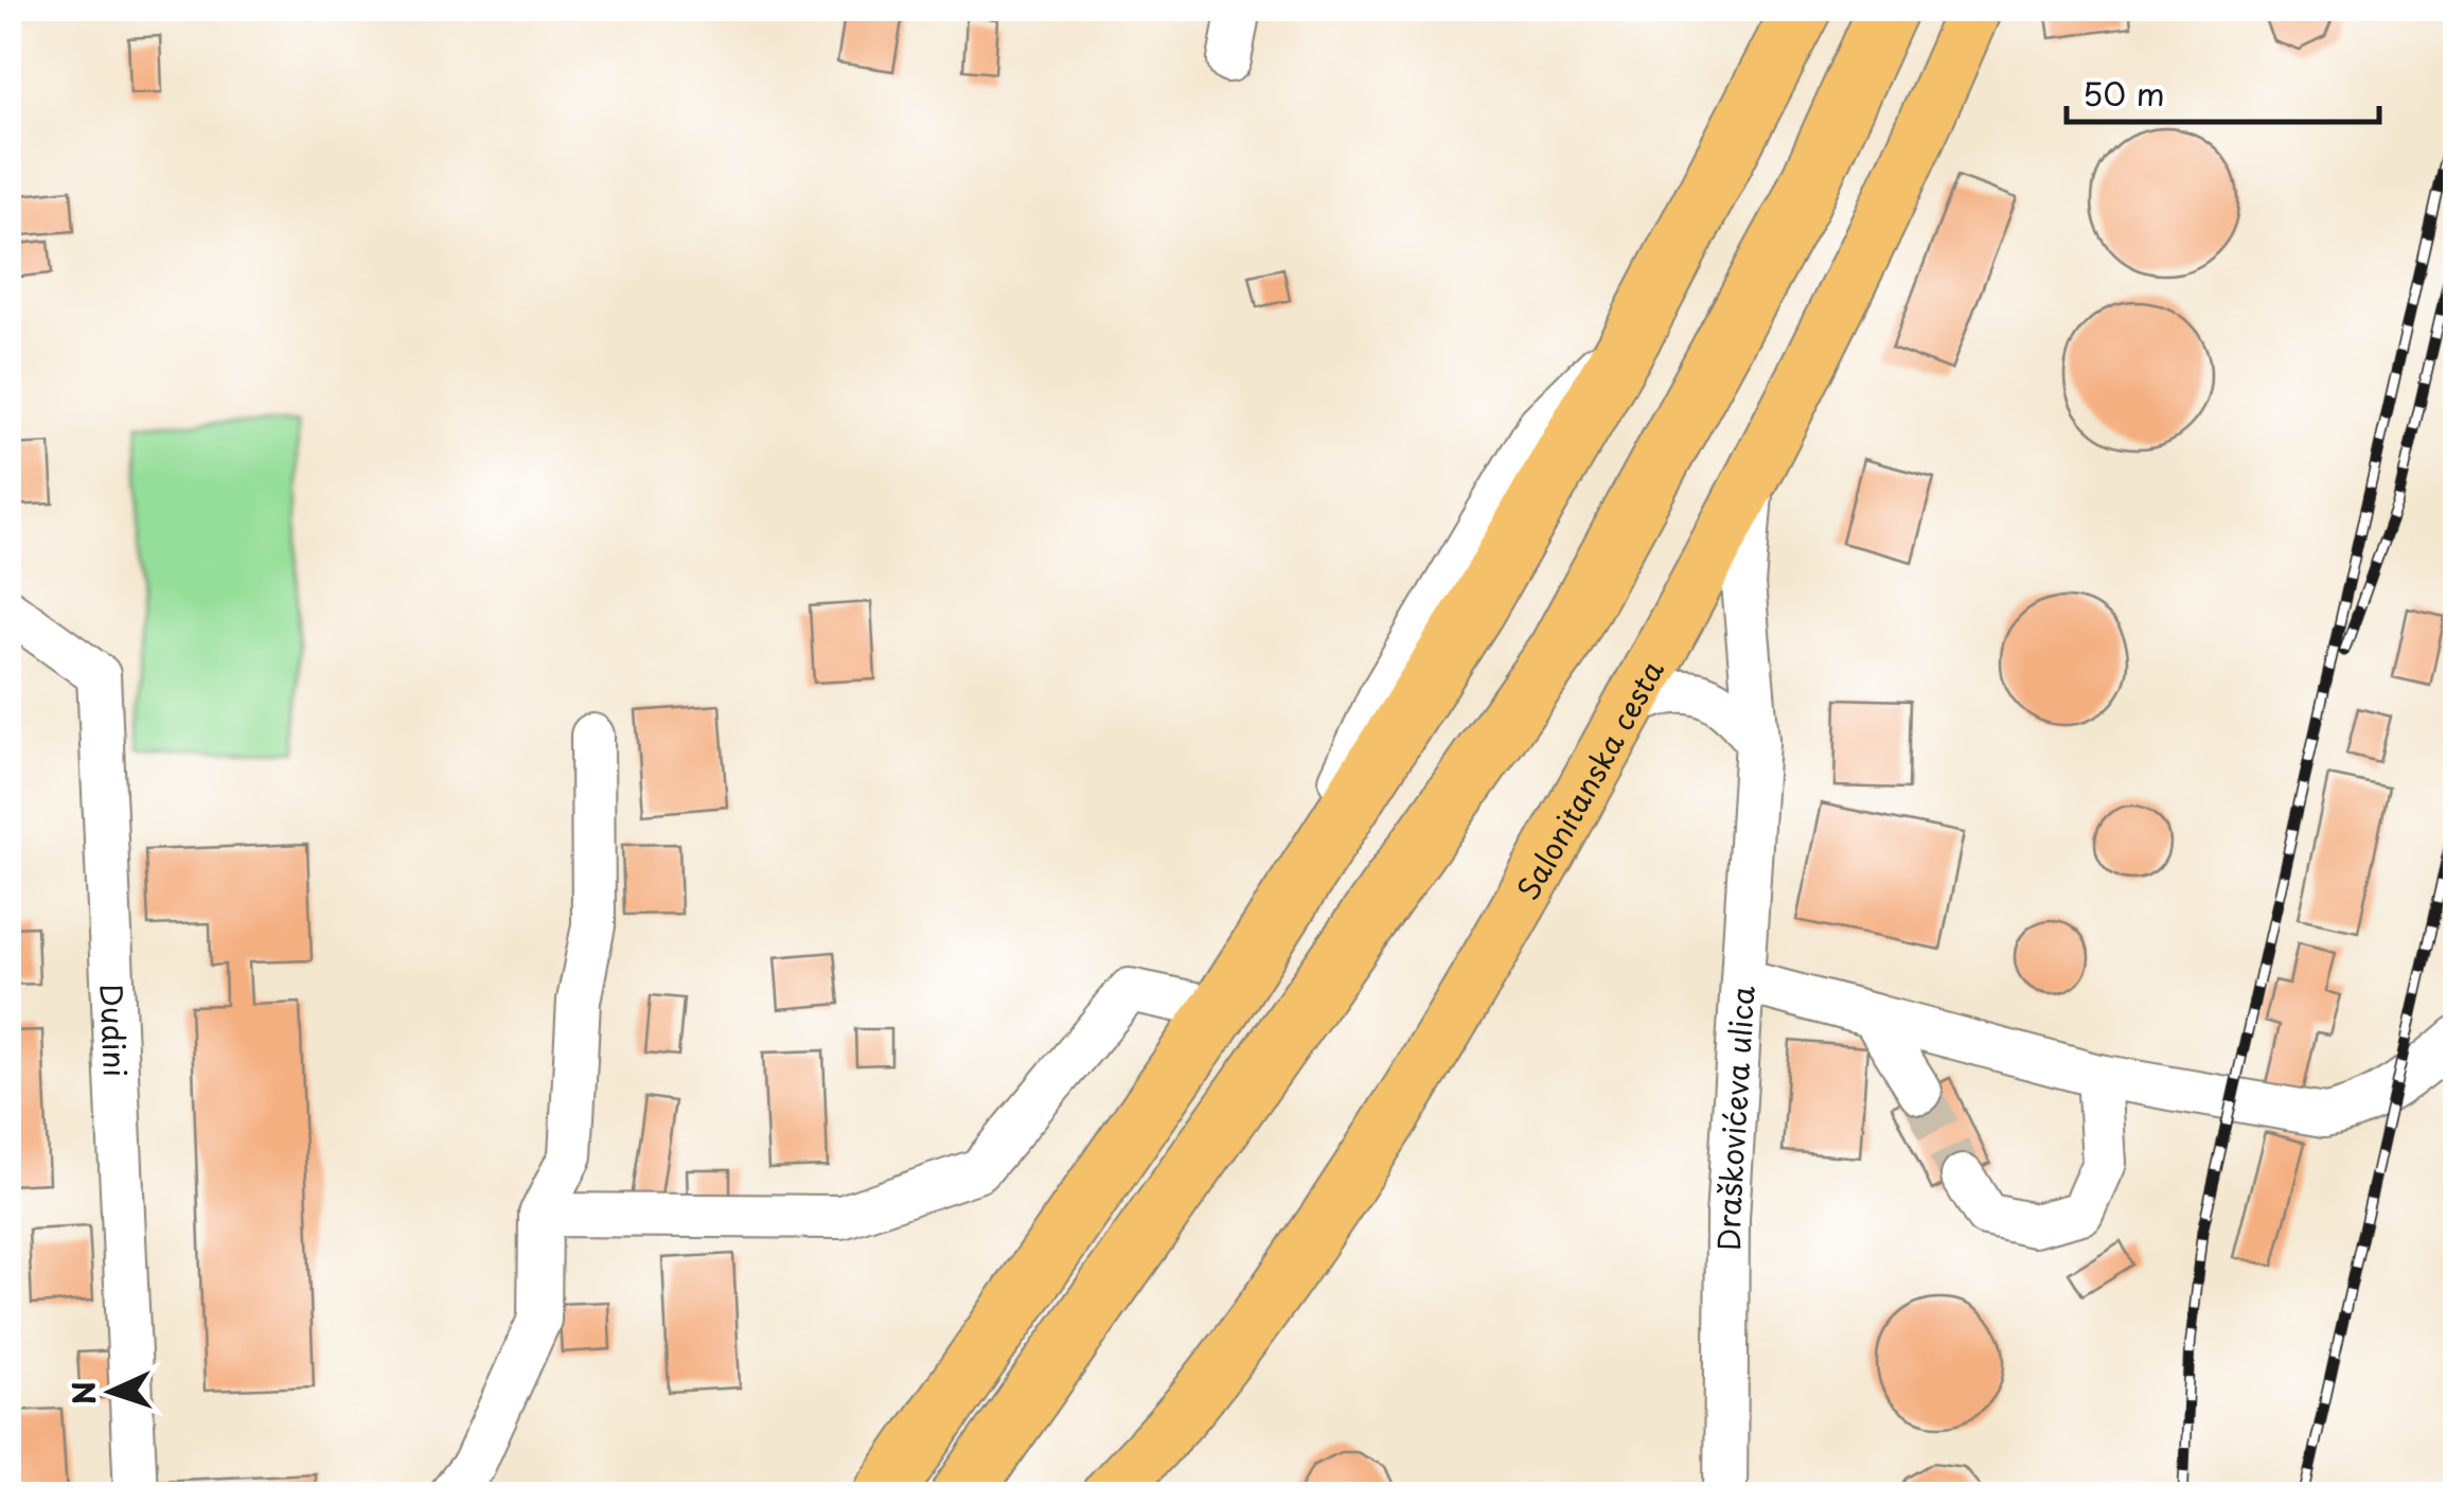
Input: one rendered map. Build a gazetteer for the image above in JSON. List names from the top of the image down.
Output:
{
  "streets": {
    "main road": ["Salonitanska cesta"],
    "street": ["Dudini", "Draškovićeva ulica"]
  },
  "crossings": [
    ["Salonitanska cesta", "Draškovićeva ulica"]
  ],
  "scale_bar": "50 m",
  "north": "left"
}
